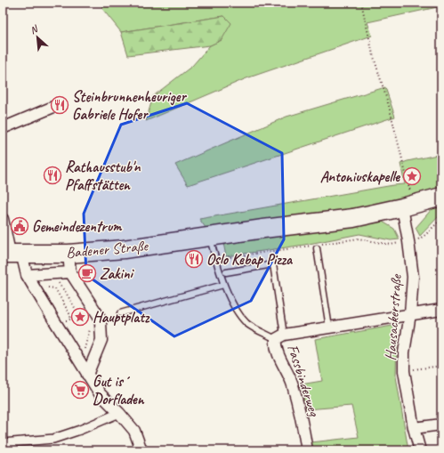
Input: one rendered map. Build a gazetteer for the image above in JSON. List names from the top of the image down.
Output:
{
  "streets": {
    "main road": ["Badener Straße"],
    "street": ["Hausackerstraße", "Fassbinderweg"]
  },
  "crossings": [
    ["Badener Straße", "Hausackerstraße"],
    ["Badener Straße", "Fassbinderweg"]
  ],
  "places": {
    "restaurant": ["Steinbrunnenheuriger Gabriele Hofer", "Rathausstub'n Pfaffstätten", "Oslo Kebap Pizza"],
    "place": ["Antoniuskapelle", "Hauptplatz"],
    "public building": ["Gemeindezentrum"],
    "cafe": ["Zakini"],
    "supermarket": ["Gut is´ Dorfladen"]
  },
  "north": "top left"
}
